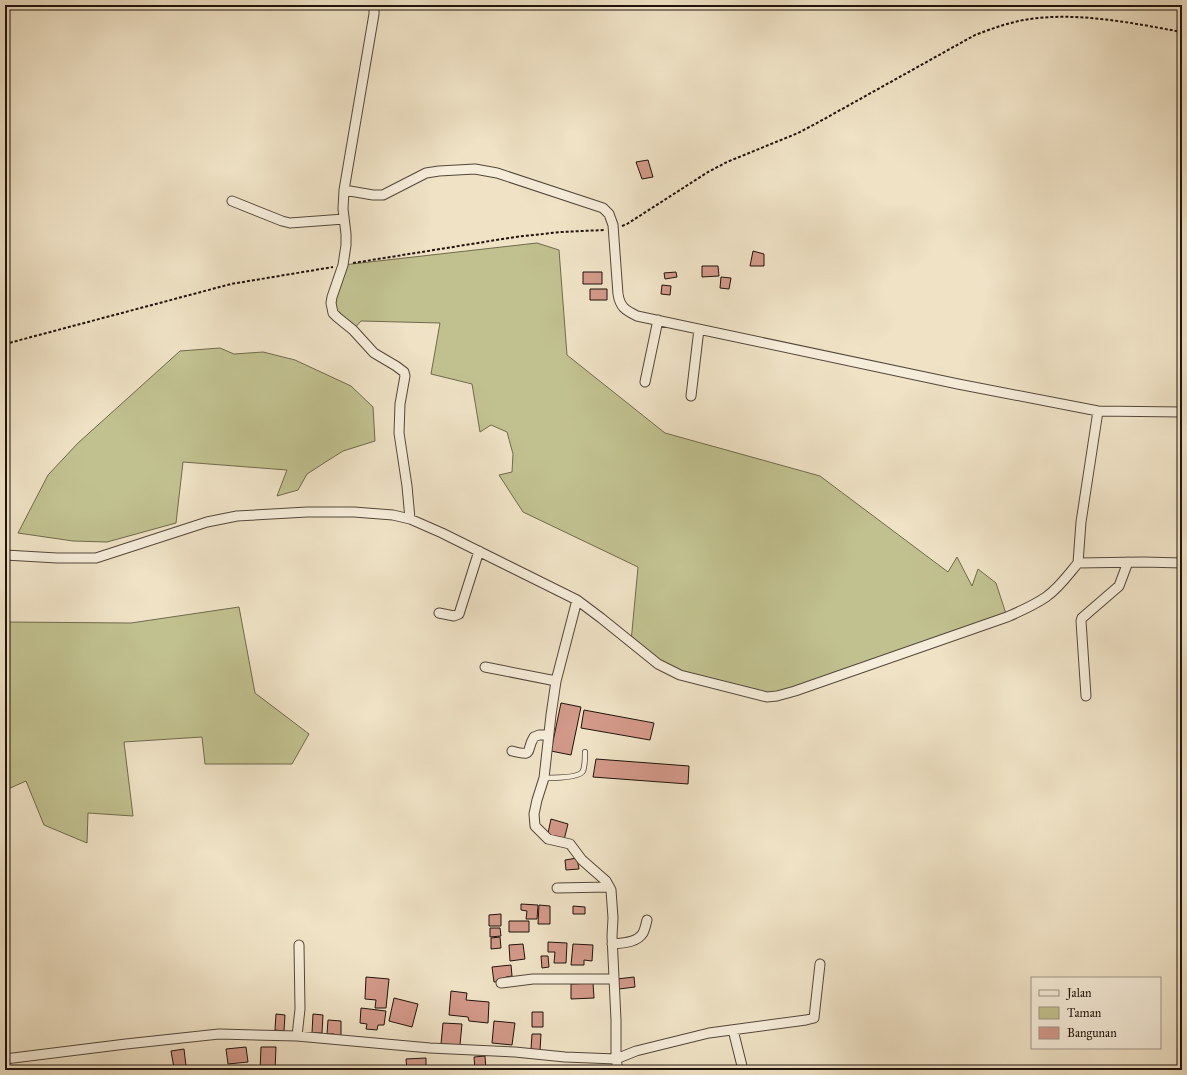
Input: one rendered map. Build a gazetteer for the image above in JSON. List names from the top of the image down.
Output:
{
  "legend": ["Jalan", "Taman", "Bangunan"]
}
